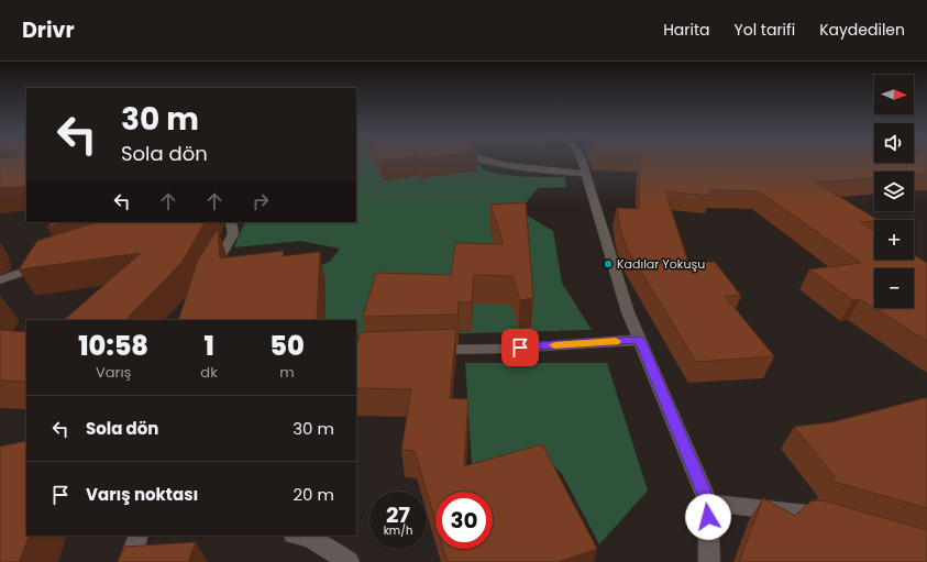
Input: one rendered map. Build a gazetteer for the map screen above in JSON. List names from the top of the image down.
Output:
{
  "places": ["Kadılar Yokuşu"],
  "north": "right",
  "page": {
    "header": "Drivr",
    "nav": ["Harita", "Yol tarifi", "Kaydedilen"],
    "map_buttons": ["+", "−"],
    "turn": ["30 m", "Sola dön"],
    "eta": [
      "10:58",
      "Varış",
      "1",
      "dk",
      "50",
      "m"
    ],
    "list": [
      {
        "name": "Sola dön",
        "value": "30 m"
      },
      {
        "name": "Varış noktası",
        "value": "20 m"
      }
    ],
    "speed": "27 km/h",
    "limit": "30"
  }
}
